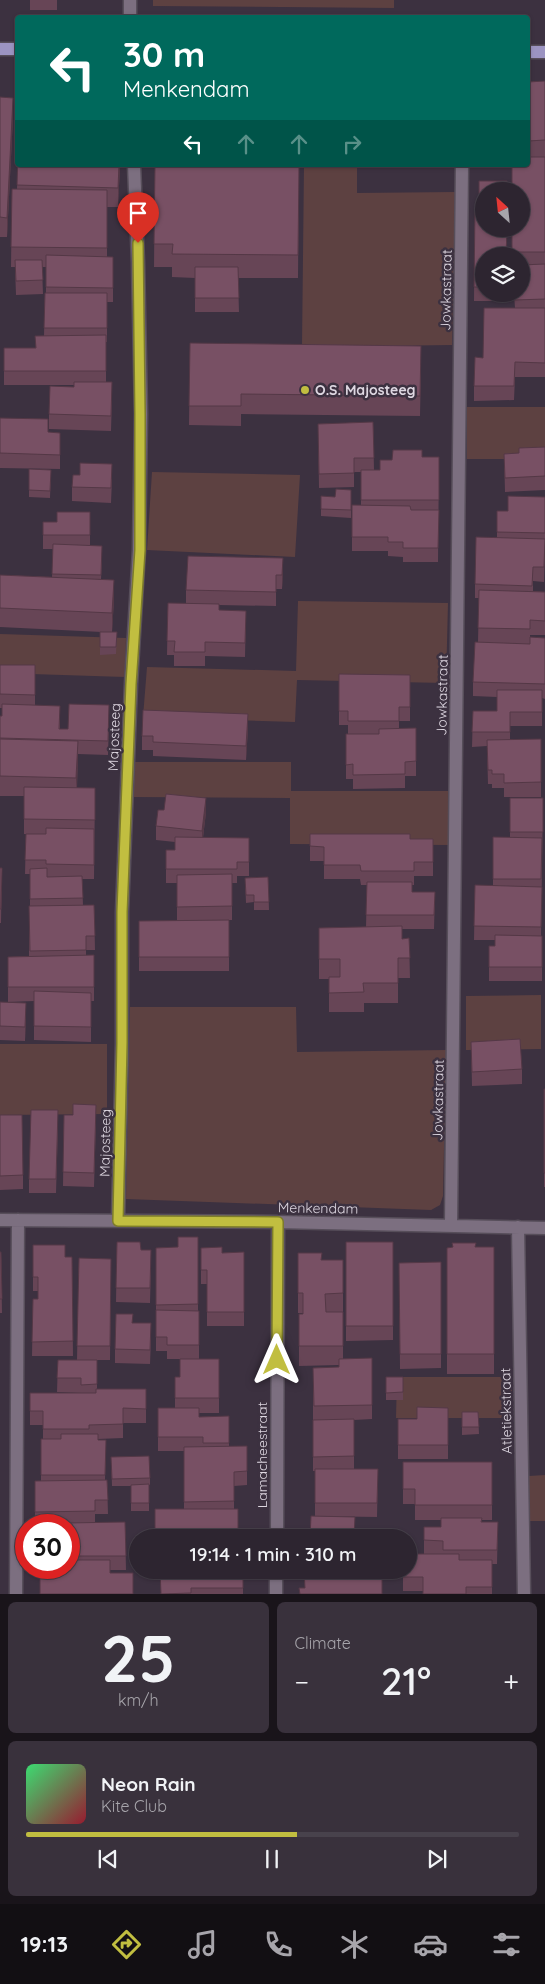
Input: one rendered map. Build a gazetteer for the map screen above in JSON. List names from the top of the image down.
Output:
{
  "streets": {
    "street": [
      "Jowkastraat",
      "Majosteeg",
      "Menkendam",
      "Atletiekstraat",
      "Lamacheestraat"
    ]
  },
  "crossings": [
    ["Jowkastraat", "Menkendam"],
    ["Majosteeg", "Menkendam"],
    ["Menkendam", "Atletiekstraat"],
    ["Menkendam", "Lamacheestraat"]
  ],
  "places": ["O.S. Majosteeg"],
  "north": "top left",
  "page": {
    "turn": ["30 m", "Menkendam"],
    "limit": "30",
    "trip": "19:14 · 1 min · 310 m",
    "tile": [
      ["25", "km/h"],
      "Climate"
    ],
    "heat": ["−", "21°", "+"],
    "song": ["Neon Rain", "Kite Club"],
    "tabs": "19:13"
  }
}
